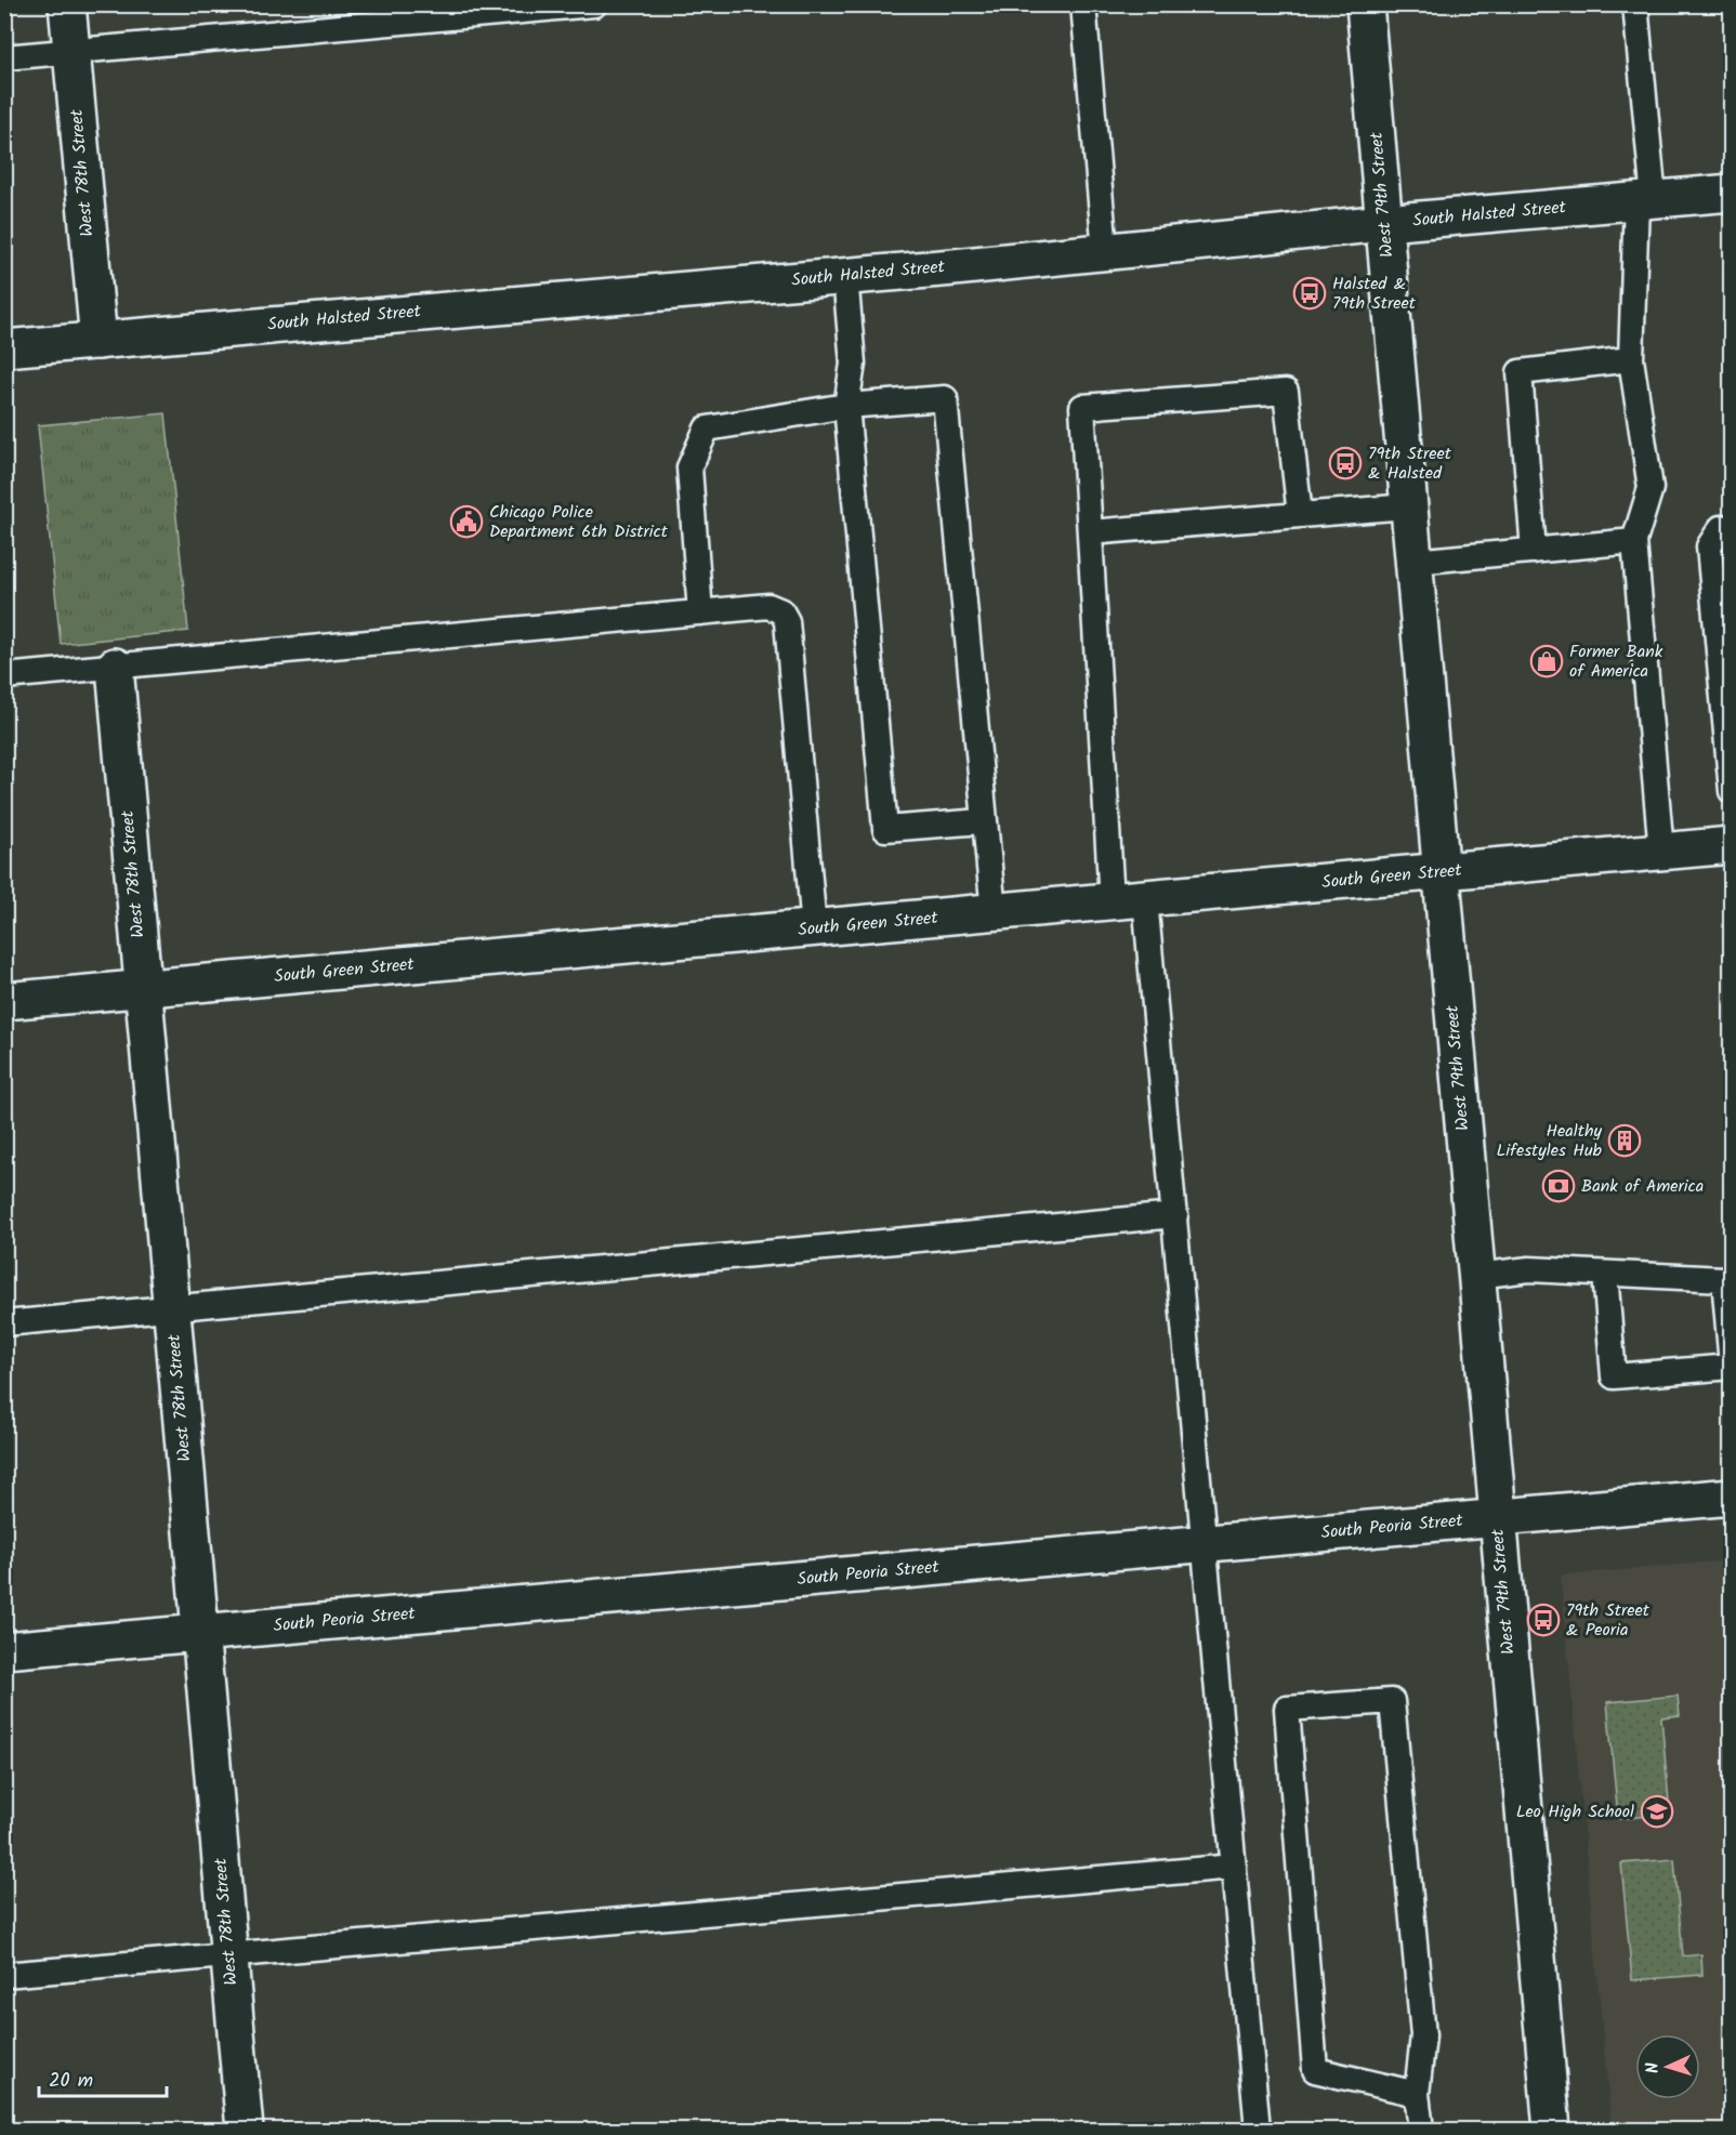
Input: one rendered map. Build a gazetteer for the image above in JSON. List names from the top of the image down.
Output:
{
  "streets": {
    "street": [
      "West 78th Street",
      "West 79th Street",
      "South Halsted Street",
      "South Green Street",
      "South Peoria Street"
    ]
  },
  "crossings": [
    ["West 78th Street", "South Halsted Street"],
    ["West 78th Street", "South Green Street"],
    ["West 78th Street", "South Peoria Street"],
    ["West 79th Street", "South Halsted Street"],
    ["West 79th Street", "South Green Street"],
    ["West 79th Street", "South Peoria Street"]
  ],
  "places": {
    "bus stop": ["Halsted & 79th Street", "79th Street & Halsted", "79th Street & Peoria"],
    "public building": ["Chicago Police Department 6th District"],
    "shop": ["Former Bank of America"],
    "building": ["Healthy Lifestyles Hub"],
    "bank": ["Bank of America"],
    "school or university": ["Leo High School"]
  },
  "scale_bar": "20 m",
  "north": "left"
}
